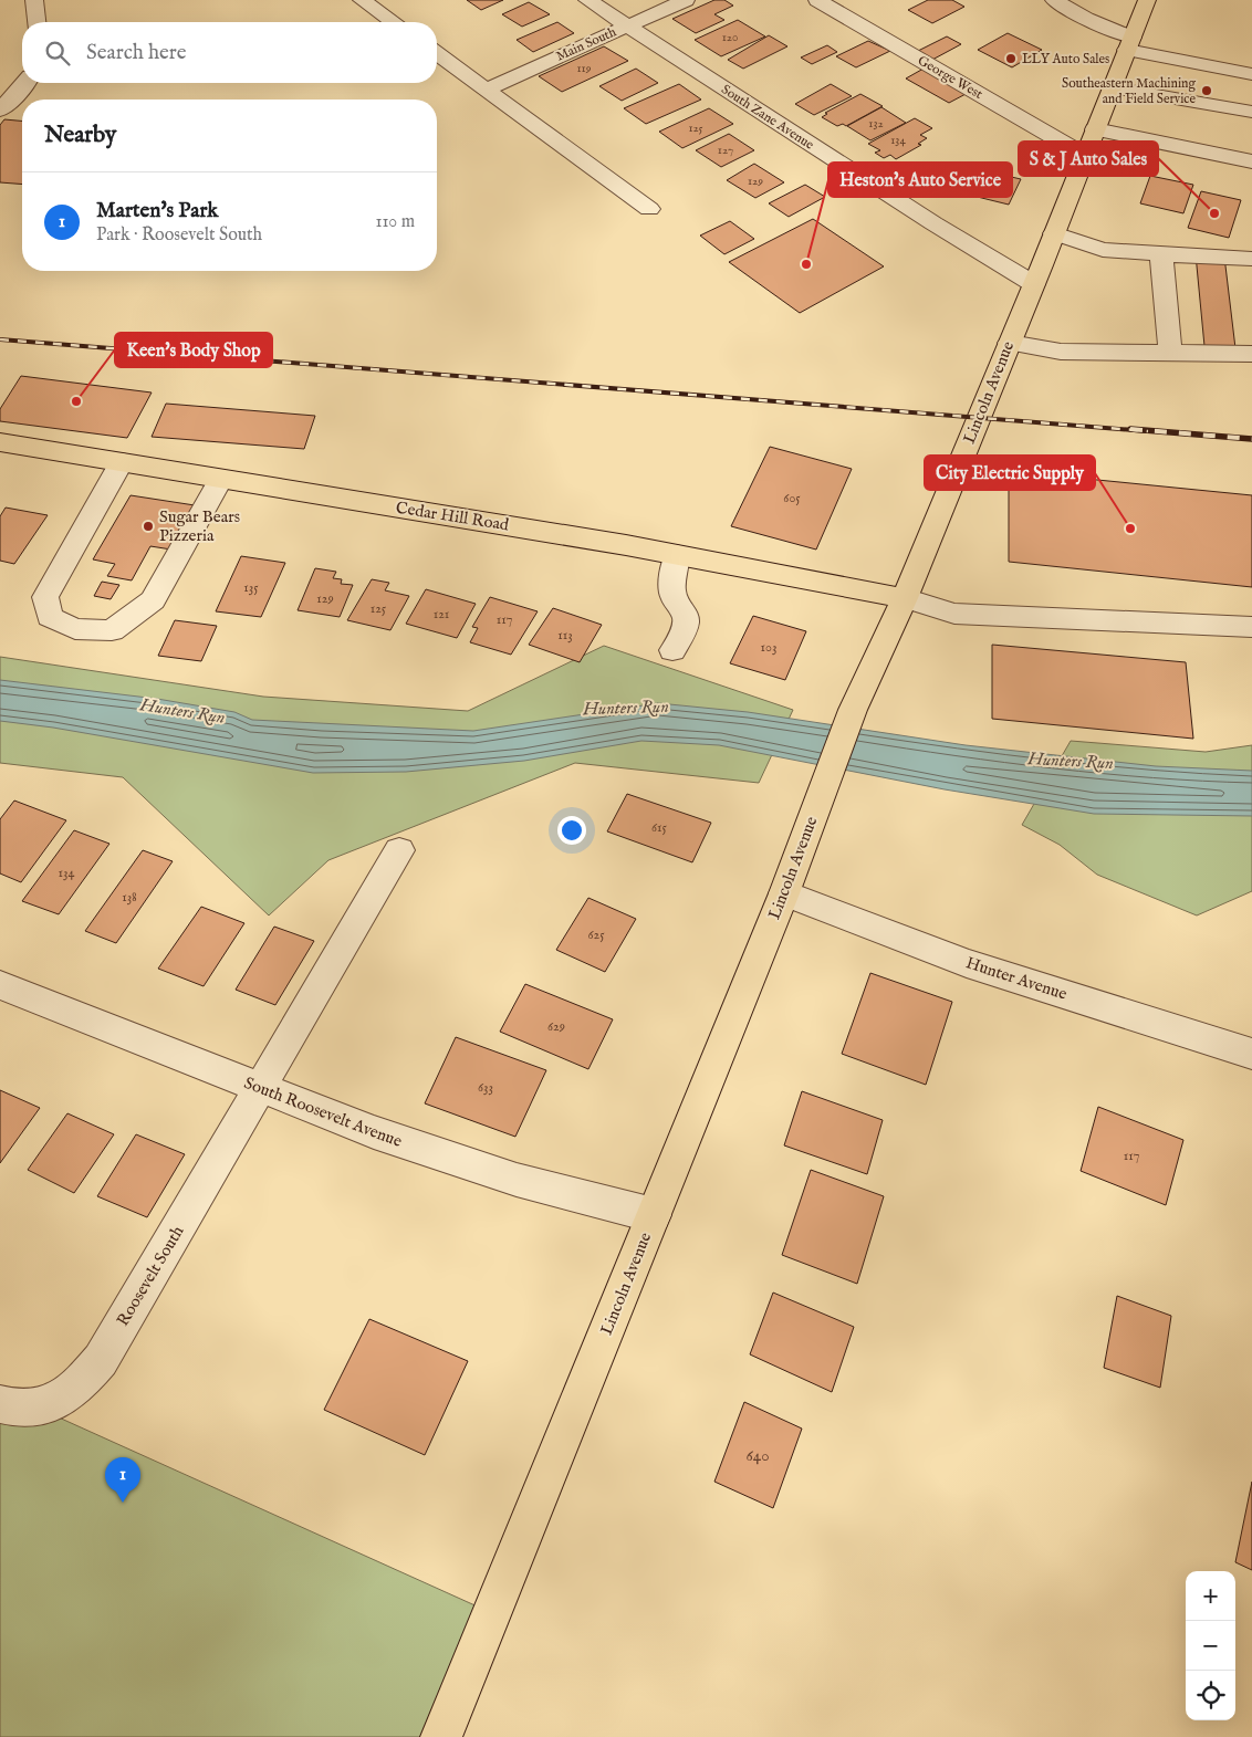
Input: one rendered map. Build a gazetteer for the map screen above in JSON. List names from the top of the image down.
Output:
{
  "streets": {
    "main road": ["Lincoln Avenue", "Cedar Hill Road"],
    "street": [
      "Main South",
      "George West",
      "South Zane Avenue",
      "Hunter Avenue",
      "South Roosevelt Avenue",
      "Roosevelt South"
    ]
  },
  "crossings": [
    ["Main South", "South Zane Avenue"],
    ["George West", "Lincoln Avenue"],
    ["South Zane Avenue", "Lincoln Avenue"],
    ["Lincoln Avenue", "Cedar Hill Road"],
    ["Lincoln Avenue", "Hunter Avenue"],
    ["Lincoln Avenue", "South Roosevelt Avenue"],
    ["South Roosevelt Avenue", "Roosevelt South"]
  ],
  "water": ["Hunters Run"],
  "places": [
    "LLY Auto Sales",
    "Southeastern Machining and Field Service",
    "S & J Auto Sales",
    "Heston's Auto Service",
    "Keen's Body Shop",
    "Sugar Bears Pizzeria",
    "City Electric Supply"
  ],
  "house_numbers": [
    "120",
    "119",
    "132",
    "125",
    "134",
    "127",
    "129",
    "605",
    "135",
    "129",
    "125",
    "121",
    "117",
    "113",
    "103",
    "615",
    "134",
    "138",
    "625",
    "629",
    "633",
    "117",
    "640"
  ],
  "page": {
    "search": "Search here",
    "heading": "Nearby",
    "list": [
      {
        "mark": "1",
        "name": "Marten's Park",
        "note": "Park · Roosevelt South",
        "value": "110 m"
      }
    ],
    "pins": "1",
    "map_buttons": ["+", "−"]
  }
}
